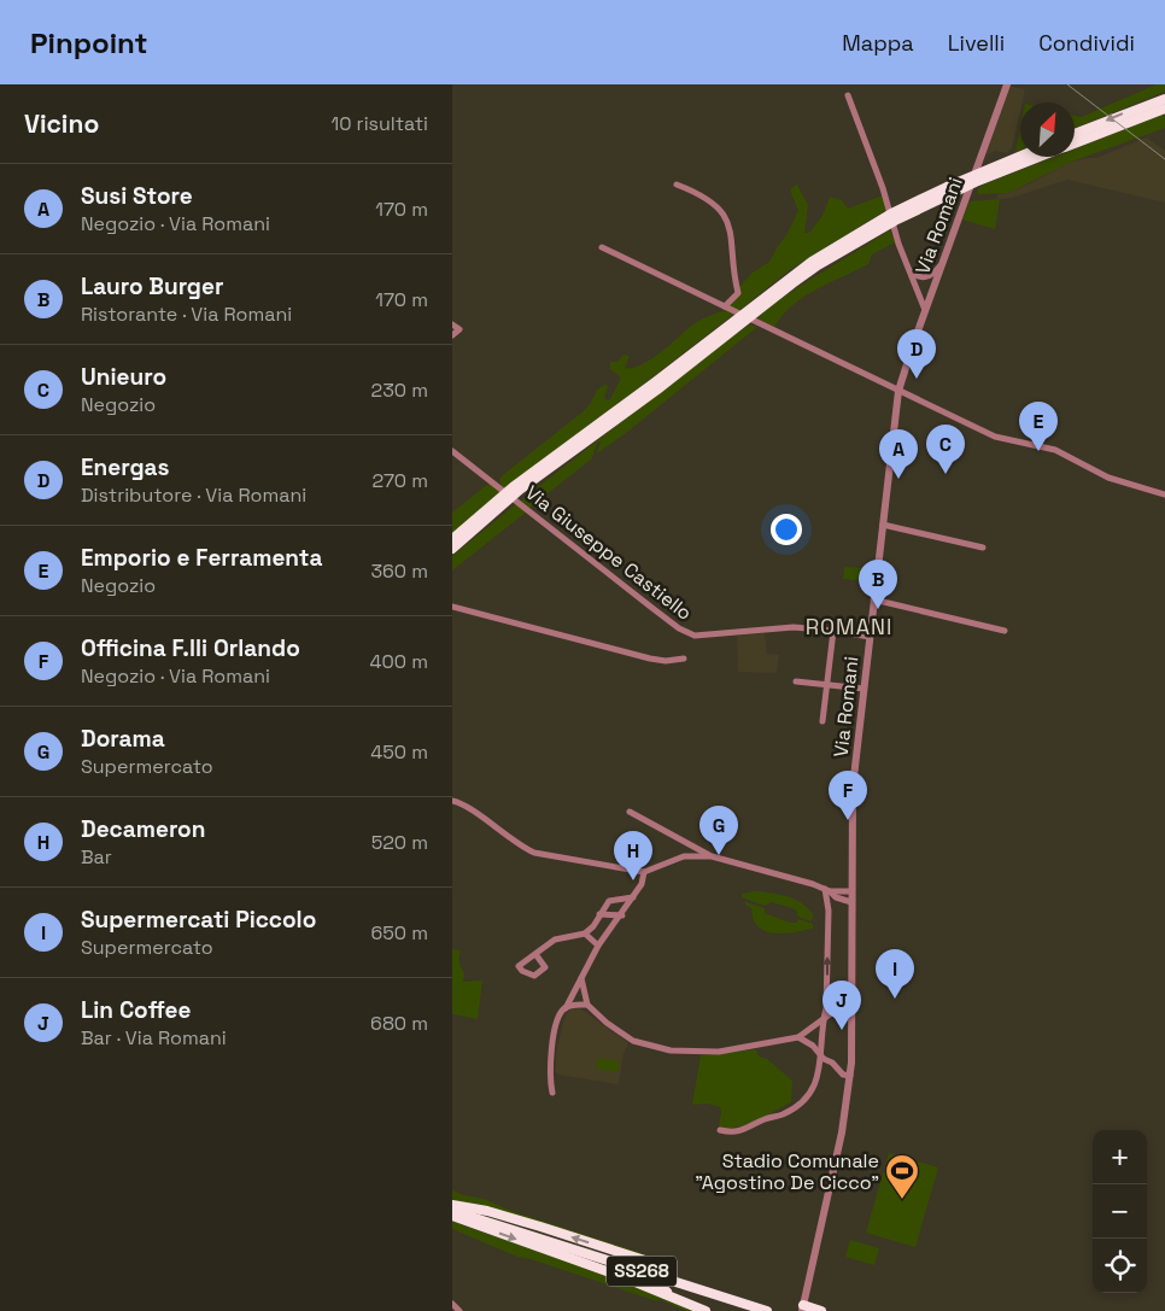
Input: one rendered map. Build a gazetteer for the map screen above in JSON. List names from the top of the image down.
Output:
{
  "streets": {
    "highway": ["SS268"],
    "street": ["Via Romani", "Via Giuseppe Castiello"]
  },
  "crossings": [
    ["Via Romani", "Via Giuseppe Castiello"]
  ],
  "districts": ["ROMANI"],
  "places": {
    "sports": ["Stadio Comunale \"Agostino De Cicco\""]
  },
  "north": "top right",
  "page": {
    "header": "Pinpoint",
    "nav": ["Mappa", "Livelli", "Condividi"],
    "heading": ["Vicino", "10 risultati"],
    "list": [
      {
        "mark": "A",
        "name": "Susi Store",
        "note": "Negozio · Via Romani",
        "value": "170 m"
      },
      {
        "mark": "B",
        "name": "Lauro Burger",
        "note": "Ristorante · Via Romani",
        "value": "170 m"
      },
      {
        "mark": "C",
        "name": "Unieuro",
        "note": "Negozio",
        "value": "230 m"
      },
      {
        "mark": "D",
        "name": "Energas",
        "note": "Distributore · Via Romani",
        "value": "270 m"
      },
      {
        "mark": "E",
        "name": "Emporio e Ferramenta",
        "note": "Negozio",
        "value": "360 m"
      },
      {
        "mark": "F",
        "name": "Officina F.lli Orlando",
        "note": "Negozio · Via Romani",
        "value": "400 m"
      },
      {
        "mark": "G",
        "name": "Dorama",
        "note": "Supermercato",
        "value": "450 m"
      },
      {
        "mark": "H",
        "name": "Decameron",
        "note": "Bar",
        "value": "520 m"
      },
      {
        "mark": "I",
        "name": "Supermercati Piccolo",
        "note": "Supermercato",
        "value": "650 m"
      },
      {
        "mark": "J",
        "name": "Lin Coffee",
        "note": "Bar · Via Romani",
        "value": "680 m"
      }
    ],
    "pins": [
      "D",
      "E",
      "C",
      "A",
      "B",
      "F",
      "G",
      "H",
      "I",
      "J"
    ],
    "map_buttons": ["+", "−"]
  }
}
